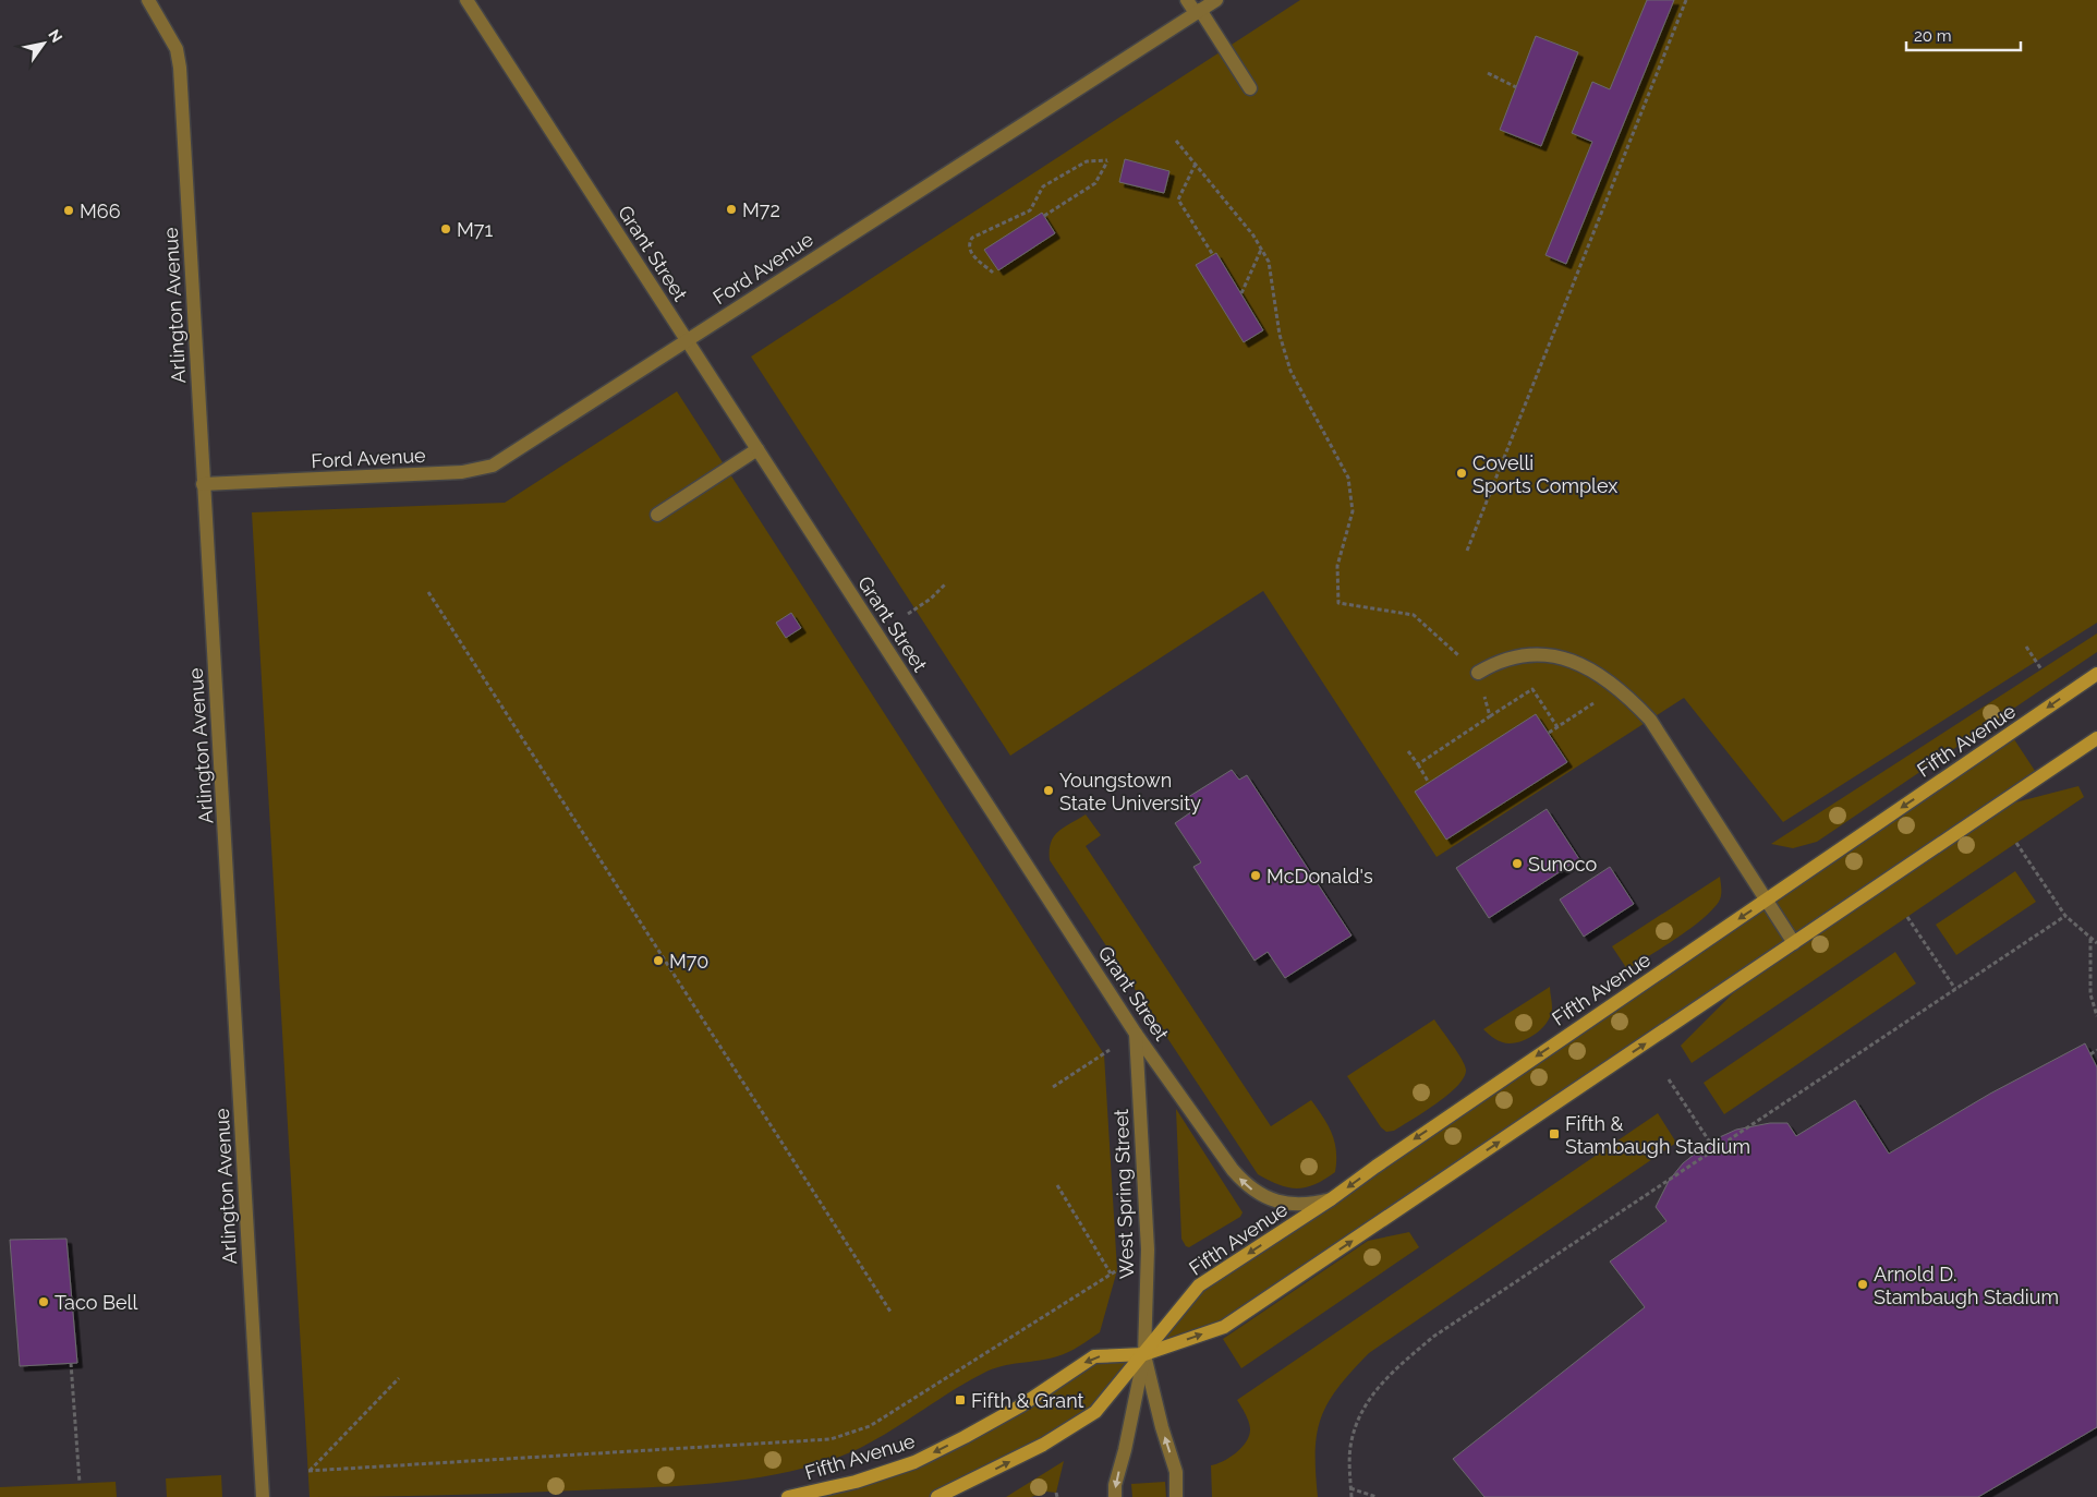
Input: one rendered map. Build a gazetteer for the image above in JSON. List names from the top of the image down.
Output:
{
  "streets": {
    "main road": ["Fifth Avenue"],
    "street": [
      "Grant Street",
      "Ford Avenue",
      "Arlington Avenue",
      "West Spring Street"
    ]
  },
  "crossings": [
    ["Grant Street", "Ford Avenue"],
    ["Grant Street", "Fifth Avenue"],
    ["Grant Street", "West Spring Street"],
    ["Ford Avenue", "Arlington Avenue"],
    ["Fifth Avenue", "West Spring Street"]
  ],
  "places": {
    "other": [
      "M72",
      "M66",
      "M71",
      "Covelli Sports Complex",
      "Youngstown State University",
      "Sunoco",
      "McDonald's",
      "M70",
      "Arnold D. Stambaugh Stadium",
      "Taco Bell"
    ],
    "transit": ["Fifth & Stambaugh Stadium", "Fifth & Grant"]
  },
  "scale_bar": "20 m",
  "north": "top right"
}
